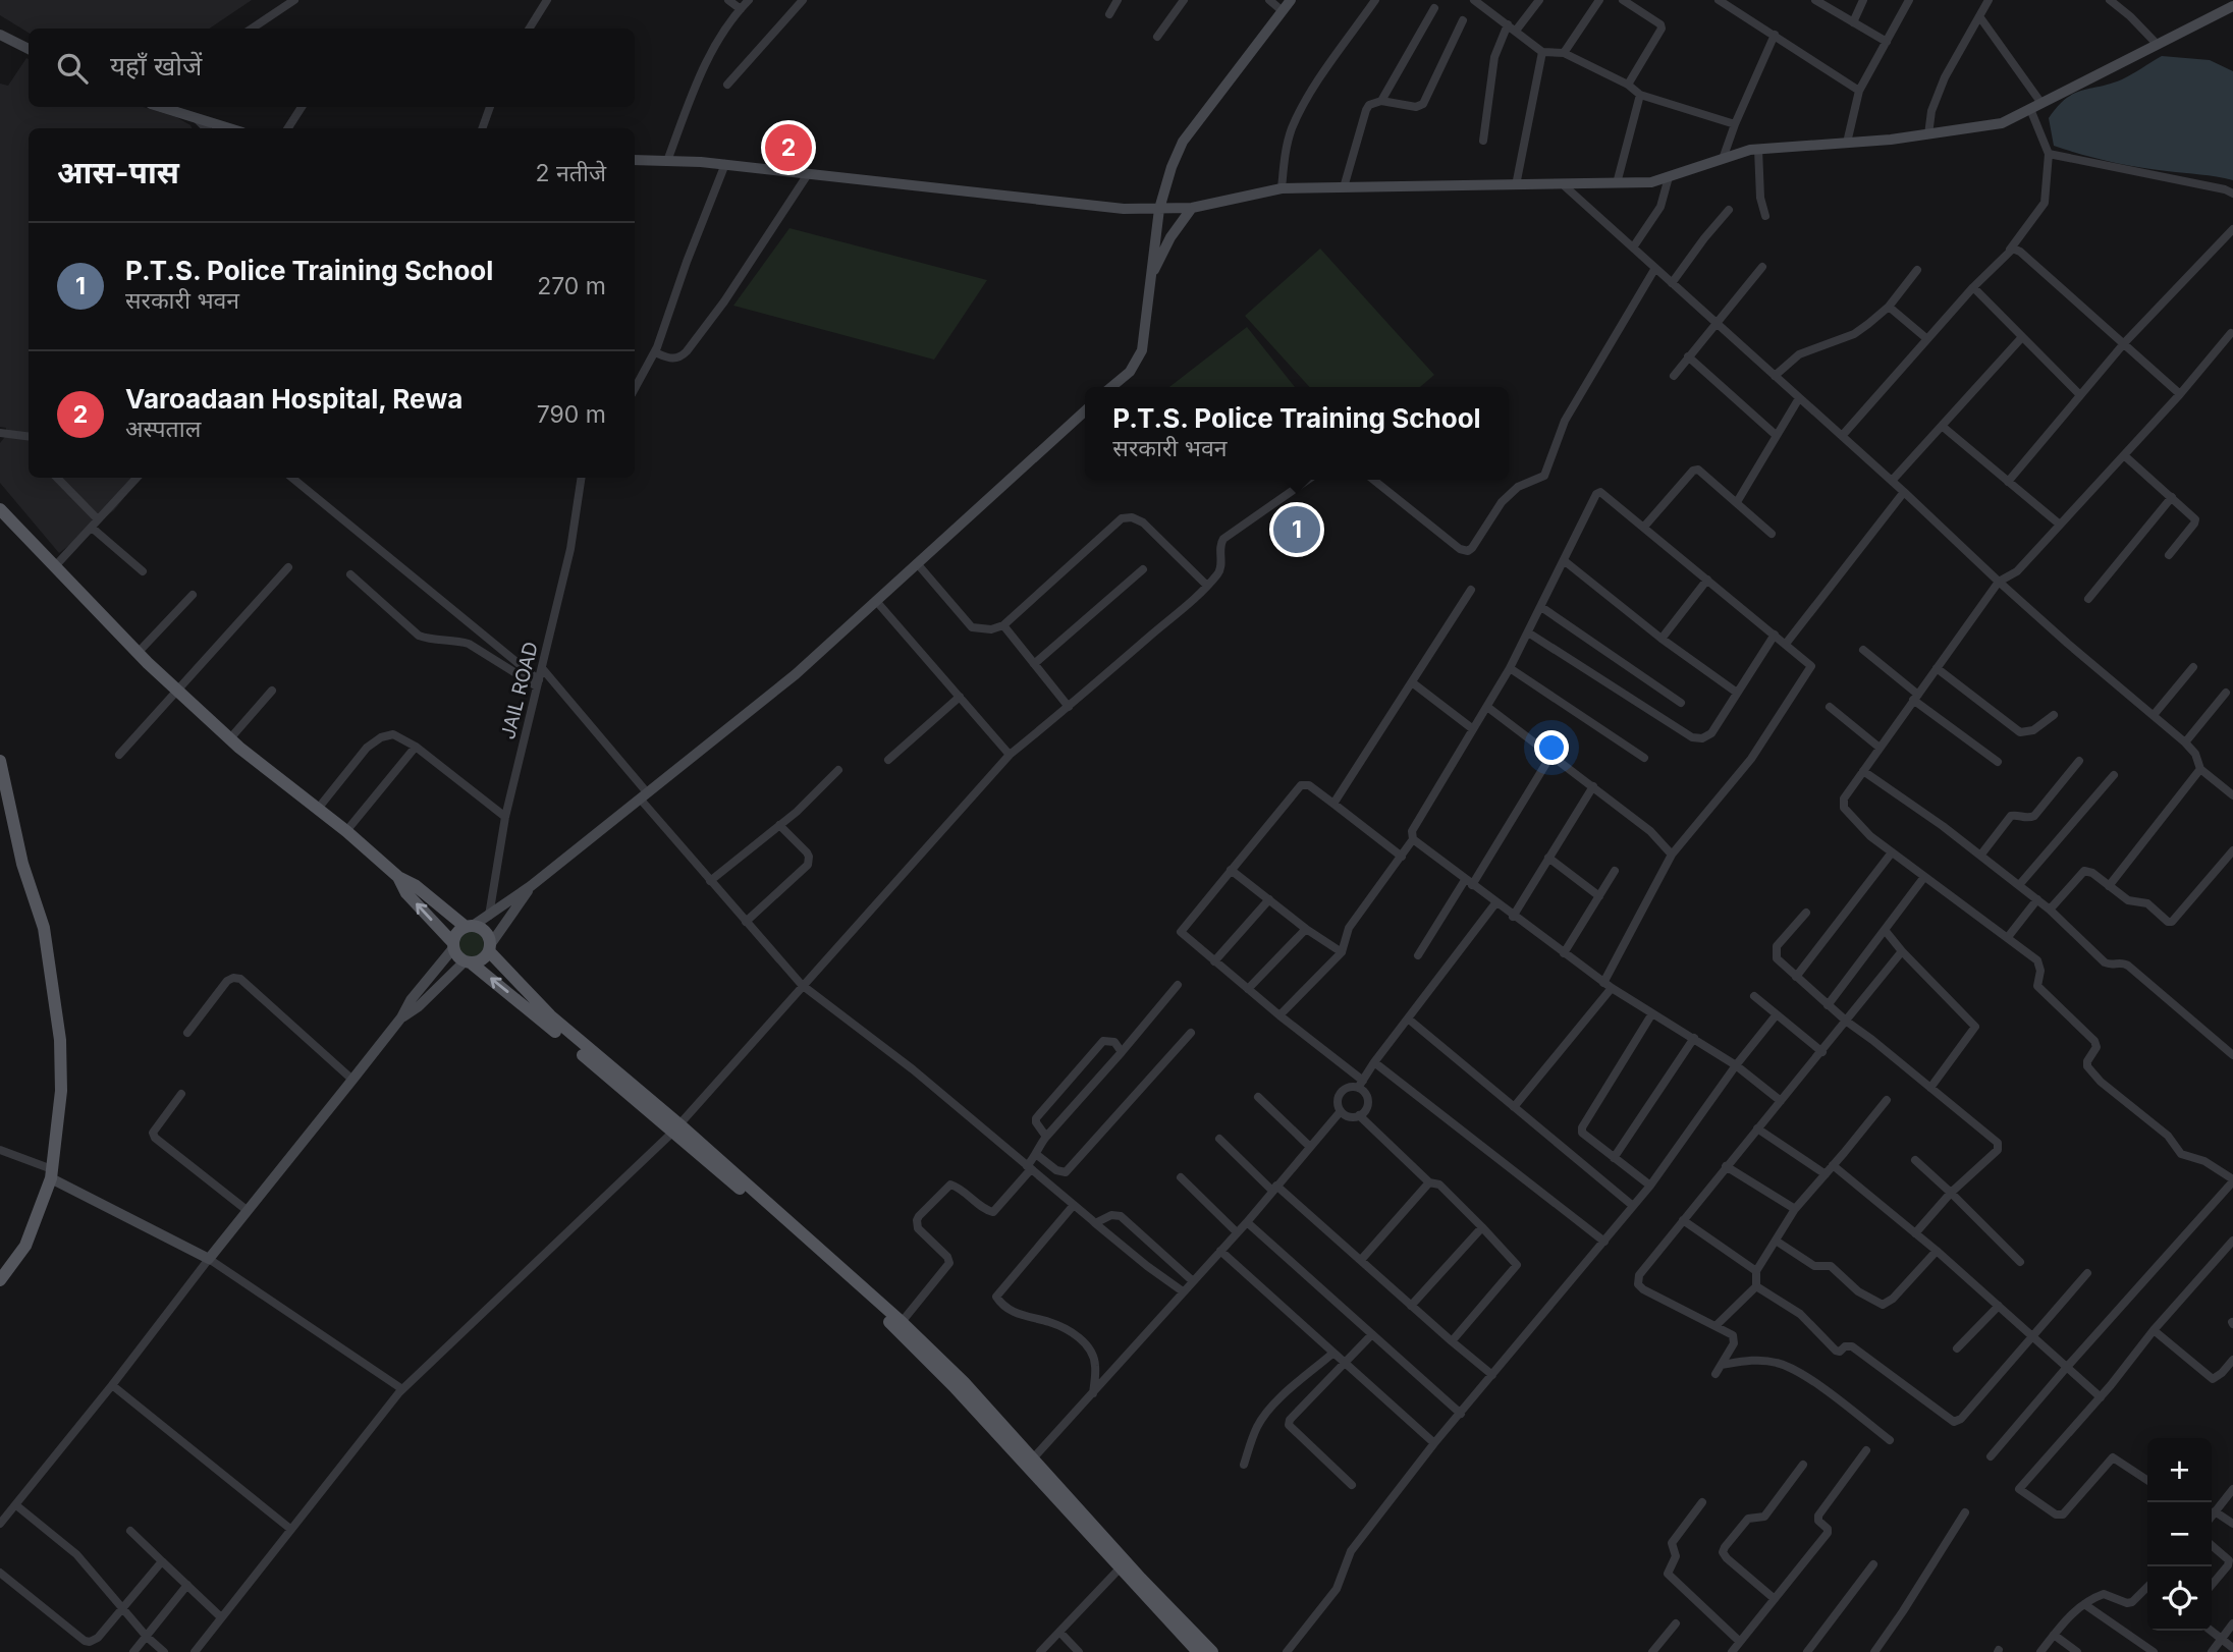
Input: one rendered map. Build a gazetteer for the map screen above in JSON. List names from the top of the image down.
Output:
{
  "streets": {
    "street": ["JAIL ROAD"]
  },
  "page": {
    "search": "यहाँ खोजें",
    "pins": ["2", "1"],
    "heading": ["आस-पास", "2 नतीजे"],
    "list": [
      {
        "mark": "1",
        "name": "P.T.S. Police Training School",
        "note": "सरकारी भवन",
        "value": "270 m"
      },
      {
        "mark": "2",
        "name": "Varoadaan Hospital, Rewa",
        "note": "अस्पताल",
        "value": "790 m"
      }
    ],
    "popup": ["P.T.S. Police Training School", "सरकारी भवन"],
    "map_buttons": ["+", "−"]
  }
}
